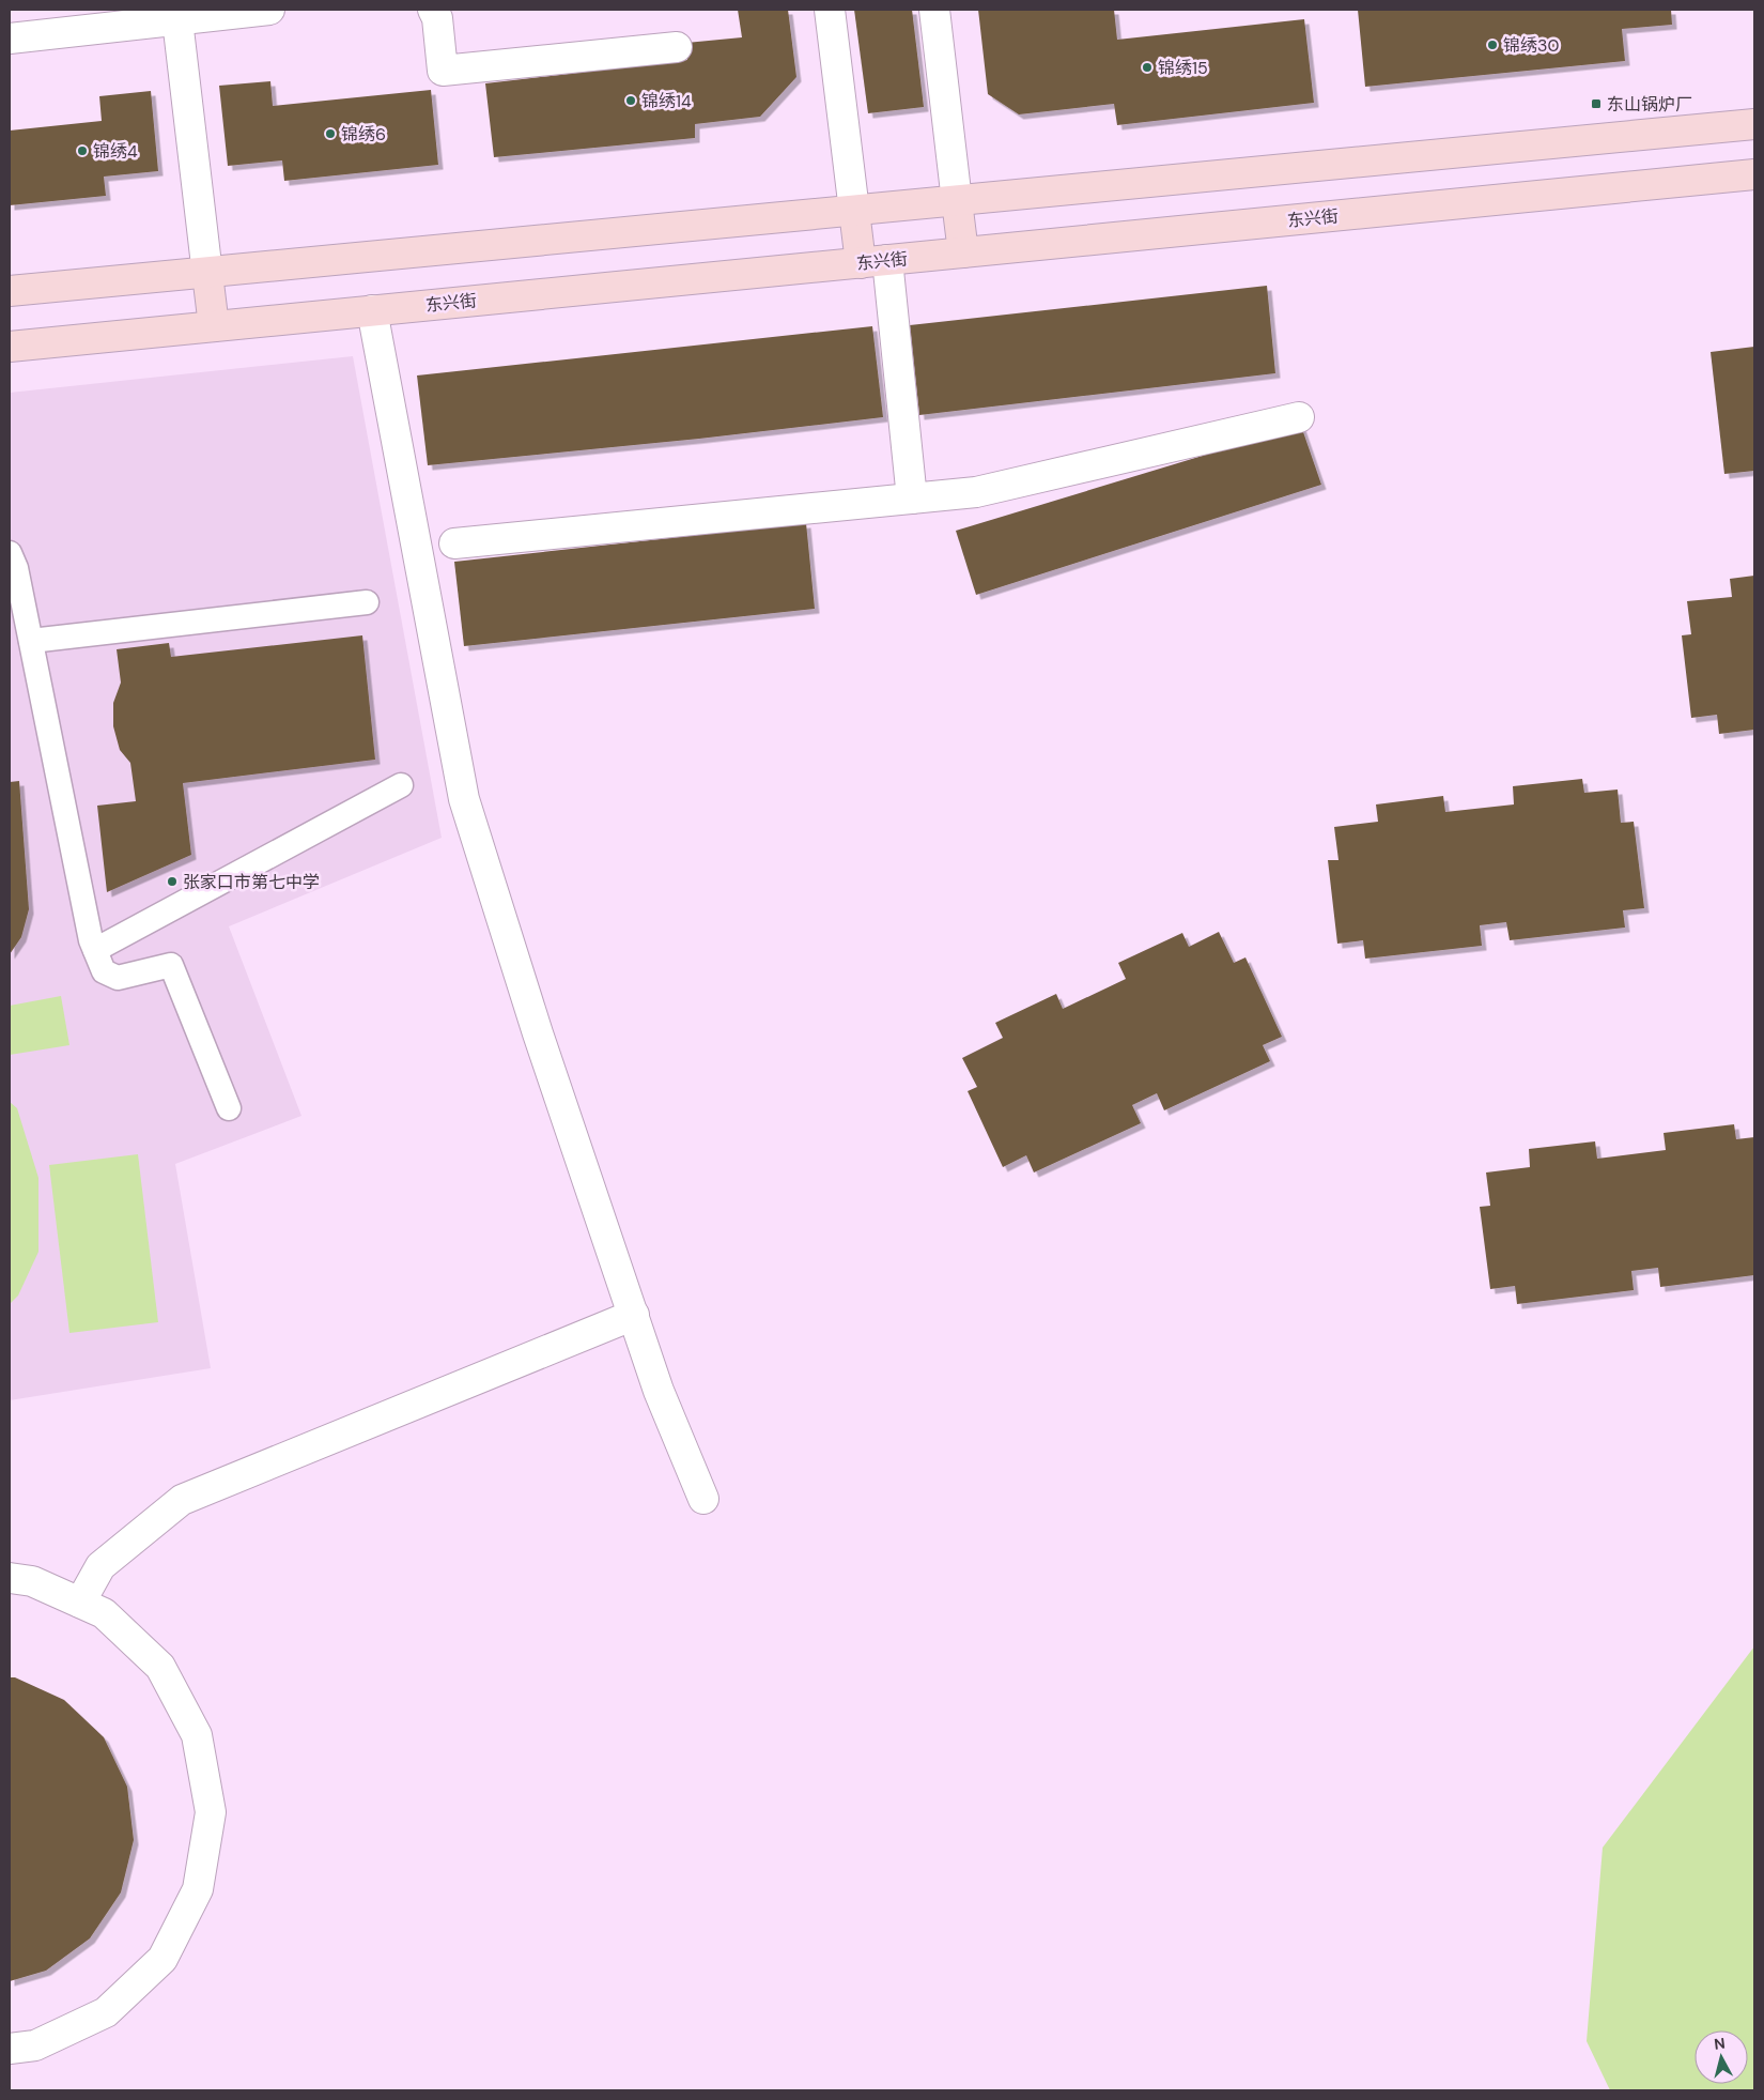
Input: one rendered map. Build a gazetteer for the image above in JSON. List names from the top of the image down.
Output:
{
  "streets": {
    "main road": ["东兴街"]
  },
  "places": {
    "other": [
      "锦绣30",
      "锦绣15",
      "锦绣14",
      "锦绣6",
      "锦绣4",
      "张家口市第七中学"
    ],
    "transit": ["东山锅炉厂"]
  },
  "north": "top"
}
